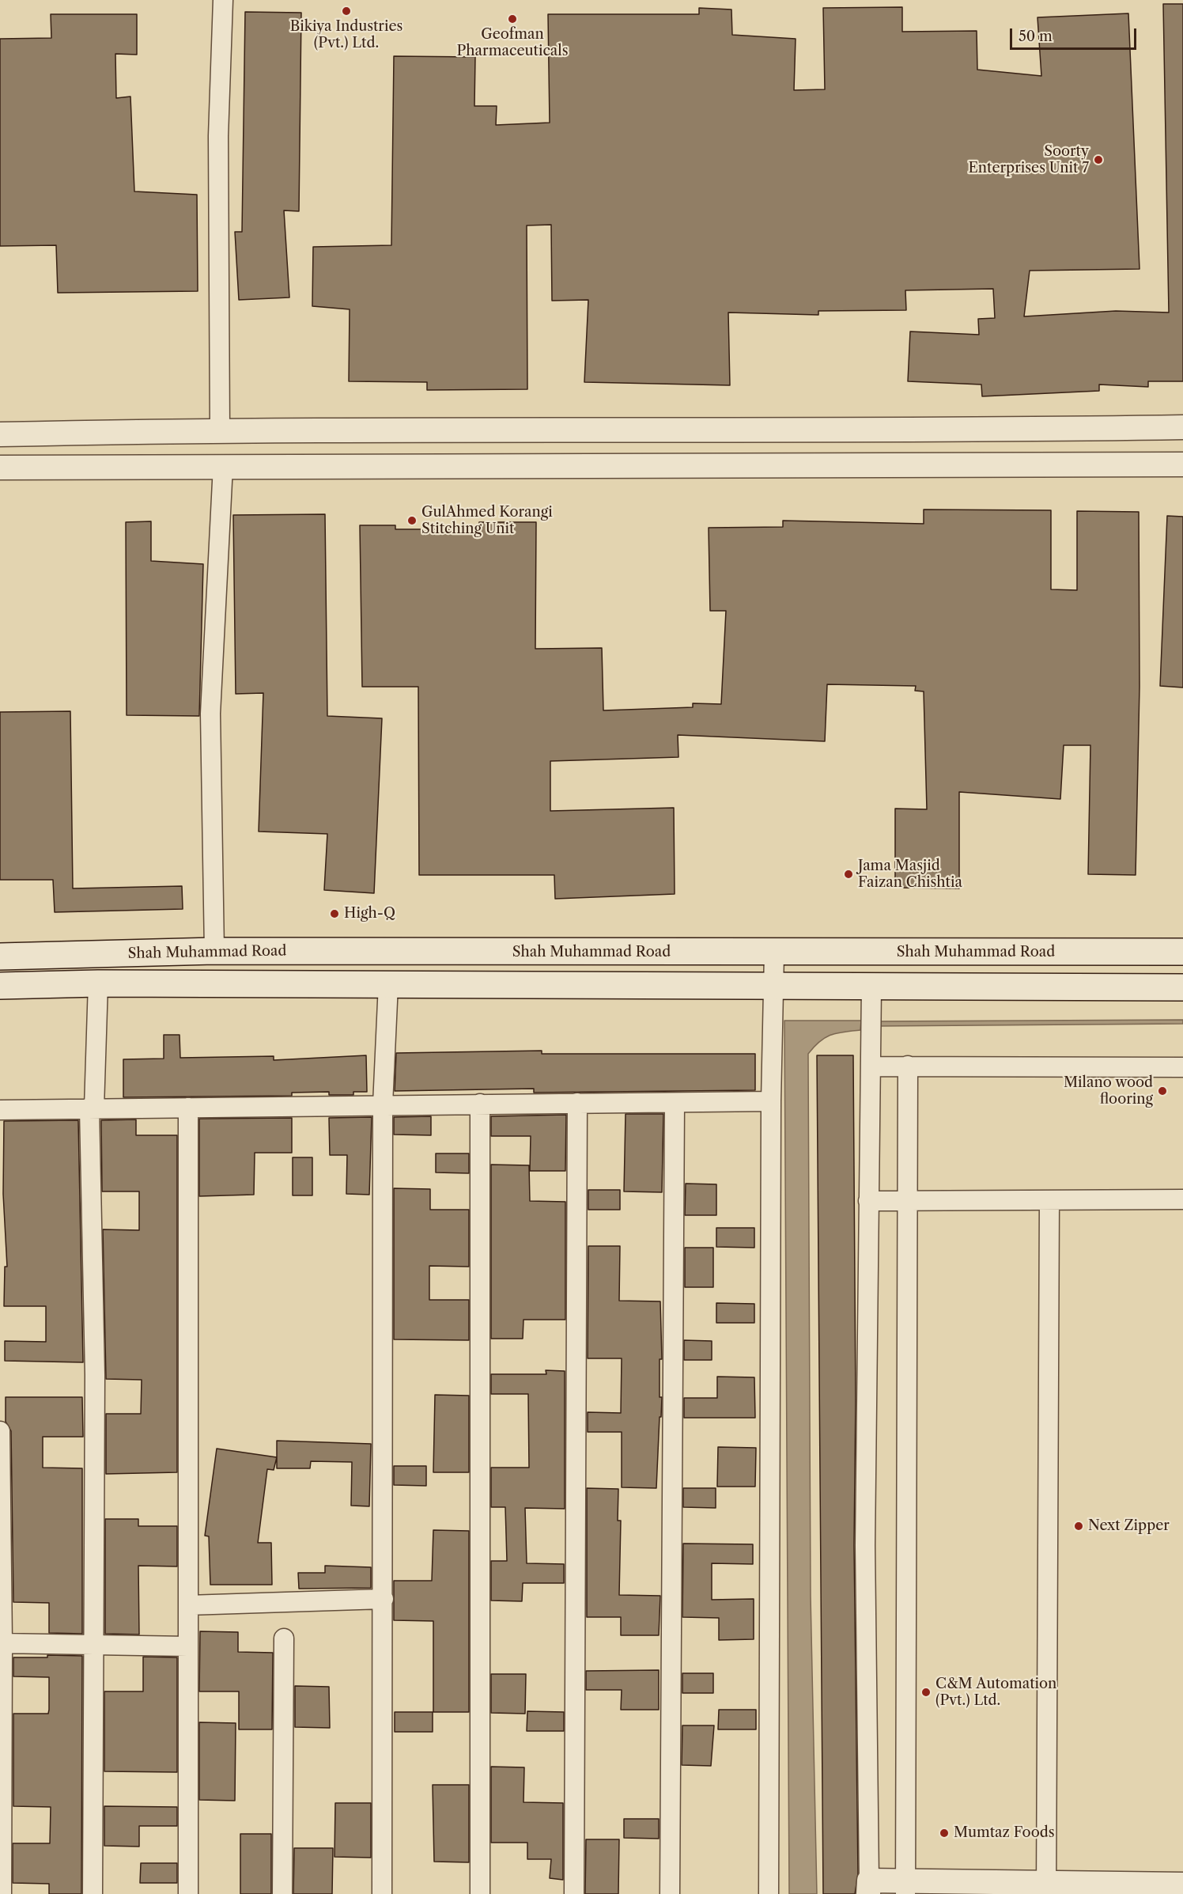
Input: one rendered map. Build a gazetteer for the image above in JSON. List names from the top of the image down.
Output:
{
  "streets": {
    "main road": ["Shah Muhammad Road"]
  },
  "places": [
    "Bikiya Industries (Pvt.) Ltd.",
    "Geofman Pharmaceuticals",
    "Soorty Enterprises Unit 7",
    "GulAhmed Korangi Stitching Unit",
    "Jama Masjid Faizan Chishtia",
    "High-Q",
    "Milano wood flooring",
    "Next Zipper",
    "C&M Automation (Pvt.) Ltd.",
    "Mumtaz Foods"
  ],
  "scale_bar": "50 m"
}
